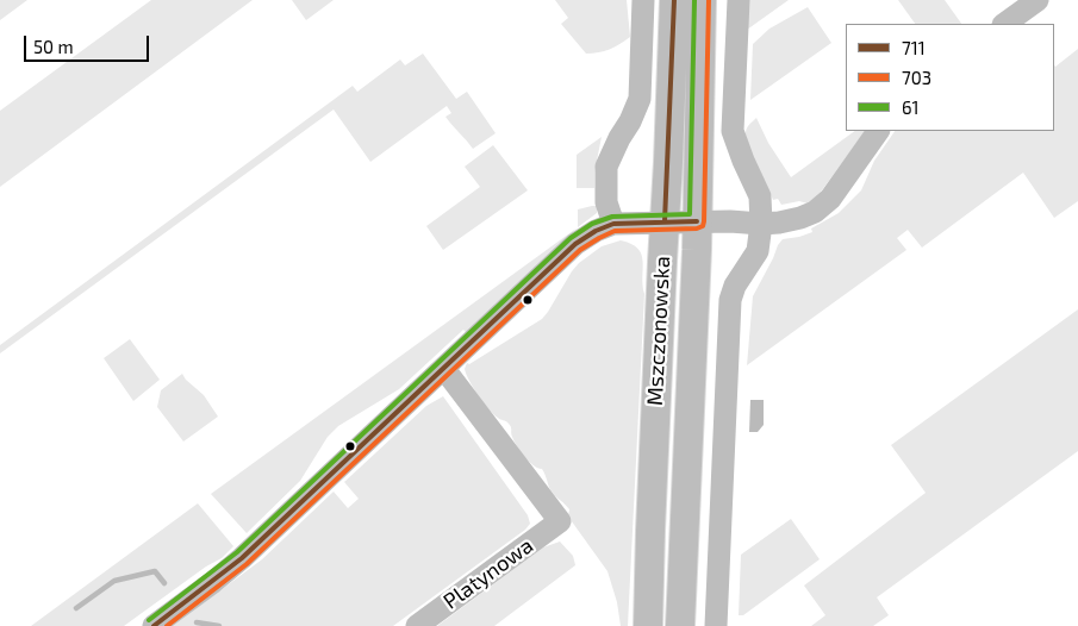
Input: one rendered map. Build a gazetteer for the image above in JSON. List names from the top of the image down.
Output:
{
  "streets": {
    "main road": ["Mszczonowska"],
    "street": ["Platynowa"]
  },
  "lines": ["transit line 711", "transit line 703", "transit line 61"],
  "legend": ["711", "703", "61"],
  "scale_bar": "50 m"
}
